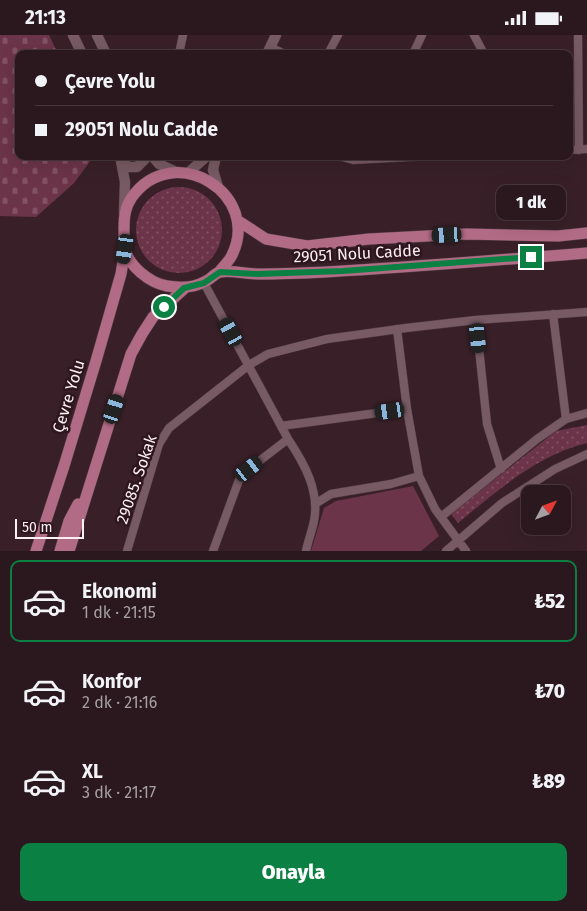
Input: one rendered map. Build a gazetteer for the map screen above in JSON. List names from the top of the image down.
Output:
{
  "streets": {
    "main road": ["29051 Nolu Cadde", "Çevre Yolu"],
    "street": ["29085. Sokak"]
  },
  "crossings": [
    ["29051 Nolu Cadde", "Çevre Yolu"]
  ],
  "scale_bar": "50 m",
  "north": "top right",
  "page": {
    "status": "21:13",
    "banner": ["Çevre Yolu", "29051 Nolu Cadde"],
    "bubble": "1 dk",
    "scale": "50 m",
    "list": [
      {
        "name": "Ekonomi",
        "note": "1 dk · 21:15",
        "value": "₺52"
      },
      {
        "name": "Konfor",
        "note": "2 dk · 21:16",
        "value": "₺70"
      },
      {
        "name": "XL",
        "note": "3 dk · 21:17",
        "value": "₺89"
      }
    ],
    "buttons": "Onayla"
  }
}
